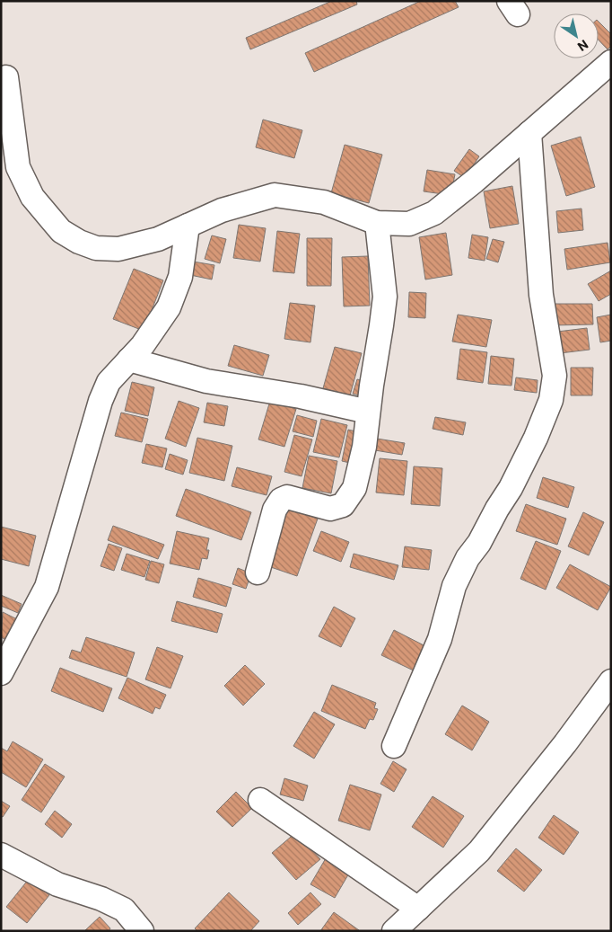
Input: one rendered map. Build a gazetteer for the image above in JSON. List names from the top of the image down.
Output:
{
  "north": "bottom right"
}
